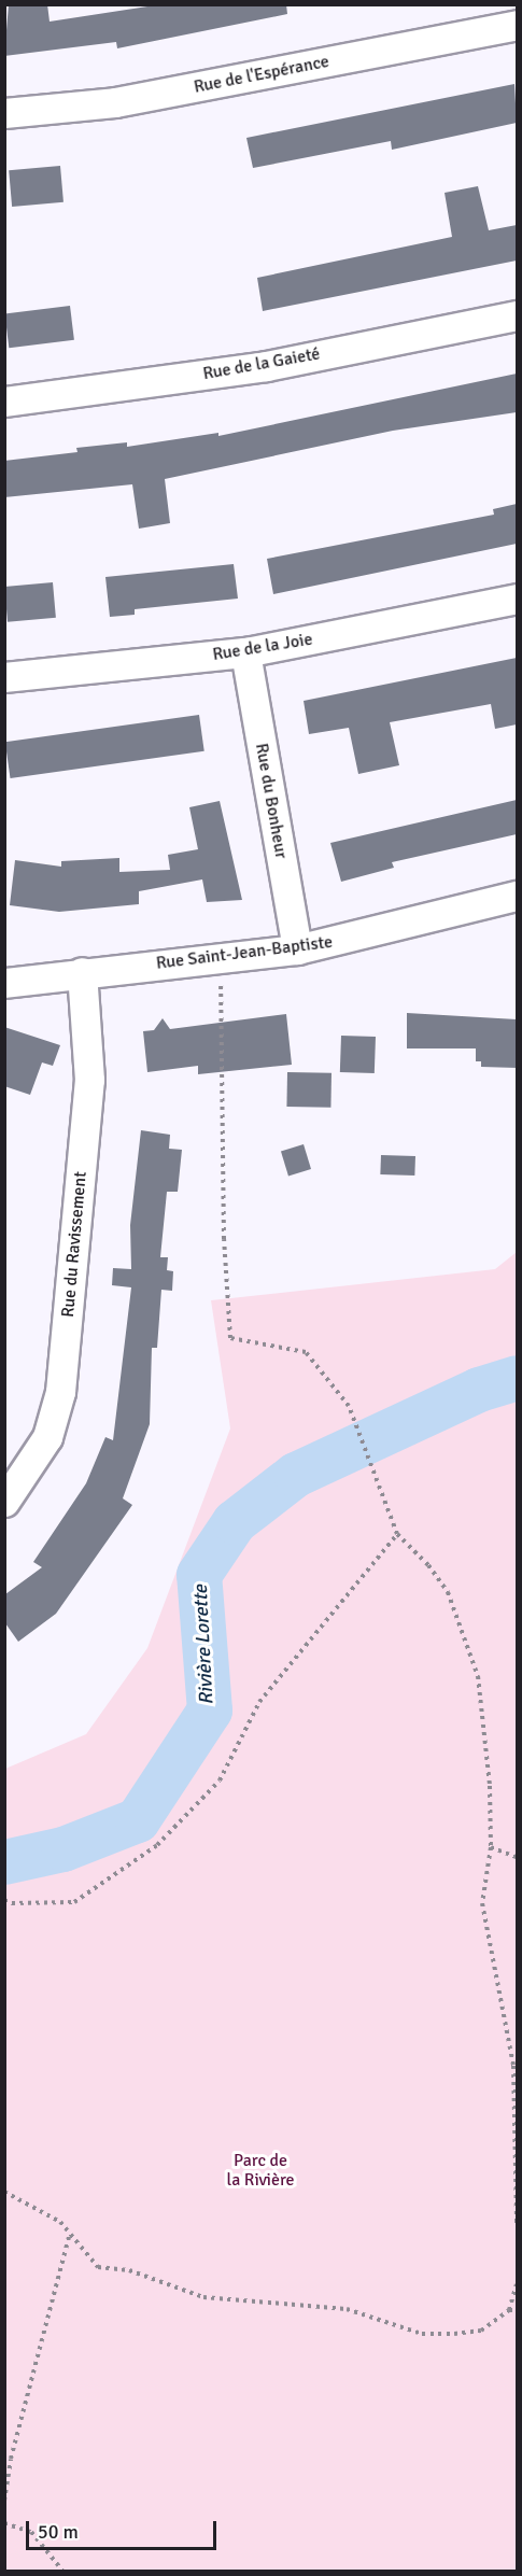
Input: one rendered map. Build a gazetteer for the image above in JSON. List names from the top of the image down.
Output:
{
  "streets": {
    "street": [
      "Rue de l'Espérance",
      "Rue de la Gaieté",
      "Rue de la Joie",
      "Rue du Bonheur",
      "Rue Saint-Jean-Baptiste",
      "Rue du Ravissement"
    ]
  },
  "crossings": [
    ["Rue de la Joie", "Rue du Bonheur"],
    ["Rue du Bonheur", "Rue Saint-Jean-Baptiste"],
    ["Rue Saint-Jean-Baptiste", "Rue du Ravissement"]
  ],
  "water": ["Rivière Lorette"],
  "parks": ["Parc de la Rivière"],
  "scale_bar": "50 m"
}
